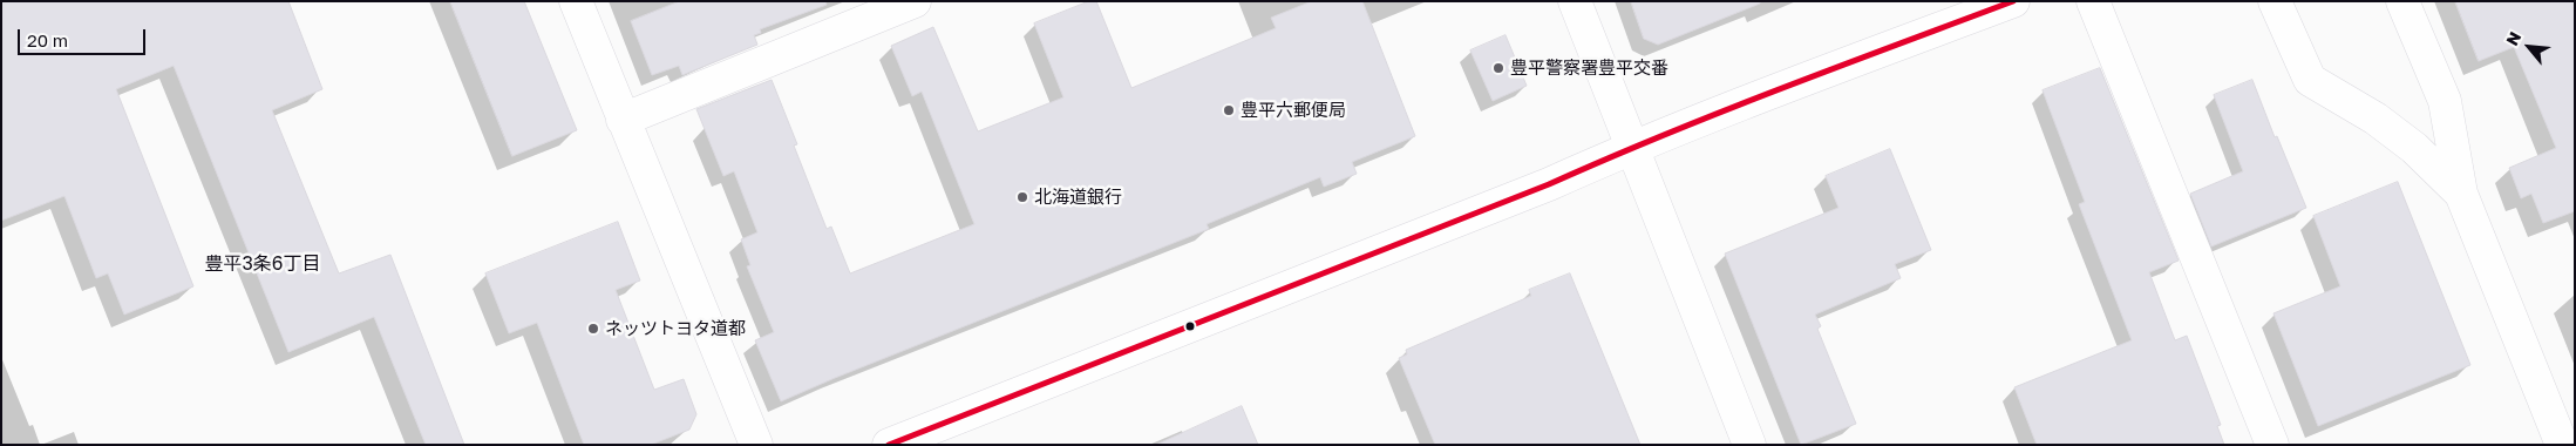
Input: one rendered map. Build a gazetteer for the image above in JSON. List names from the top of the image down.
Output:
{
  "districts": ["豊平3条6丁目"],
  "places": [
    "豊平警察署豊平交番",
    "豊平六郵便局",
    "北海道銀行",
    "ネッツトヨタ道都"
  ],
  "scale_bar": "20 m",
  "north": "top left"
}
